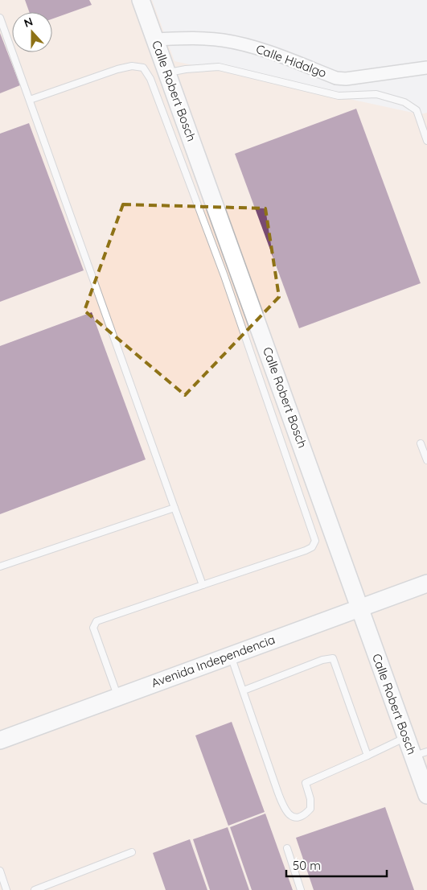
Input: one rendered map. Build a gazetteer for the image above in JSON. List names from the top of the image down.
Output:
{
  "streets": {
    "main road": ["Calle Robert Bosch", "Avenida Independencia"],
    "street": ["Calle Hidalgo"]
  },
  "crossings": [
    ["Calle Hidalgo", "Calle Robert Bosch"],
    ["Calle Robert Bosch", "Avenida Independencia"]
  ],
  "scale_bar": "50 m",
  "north": "top"
}
